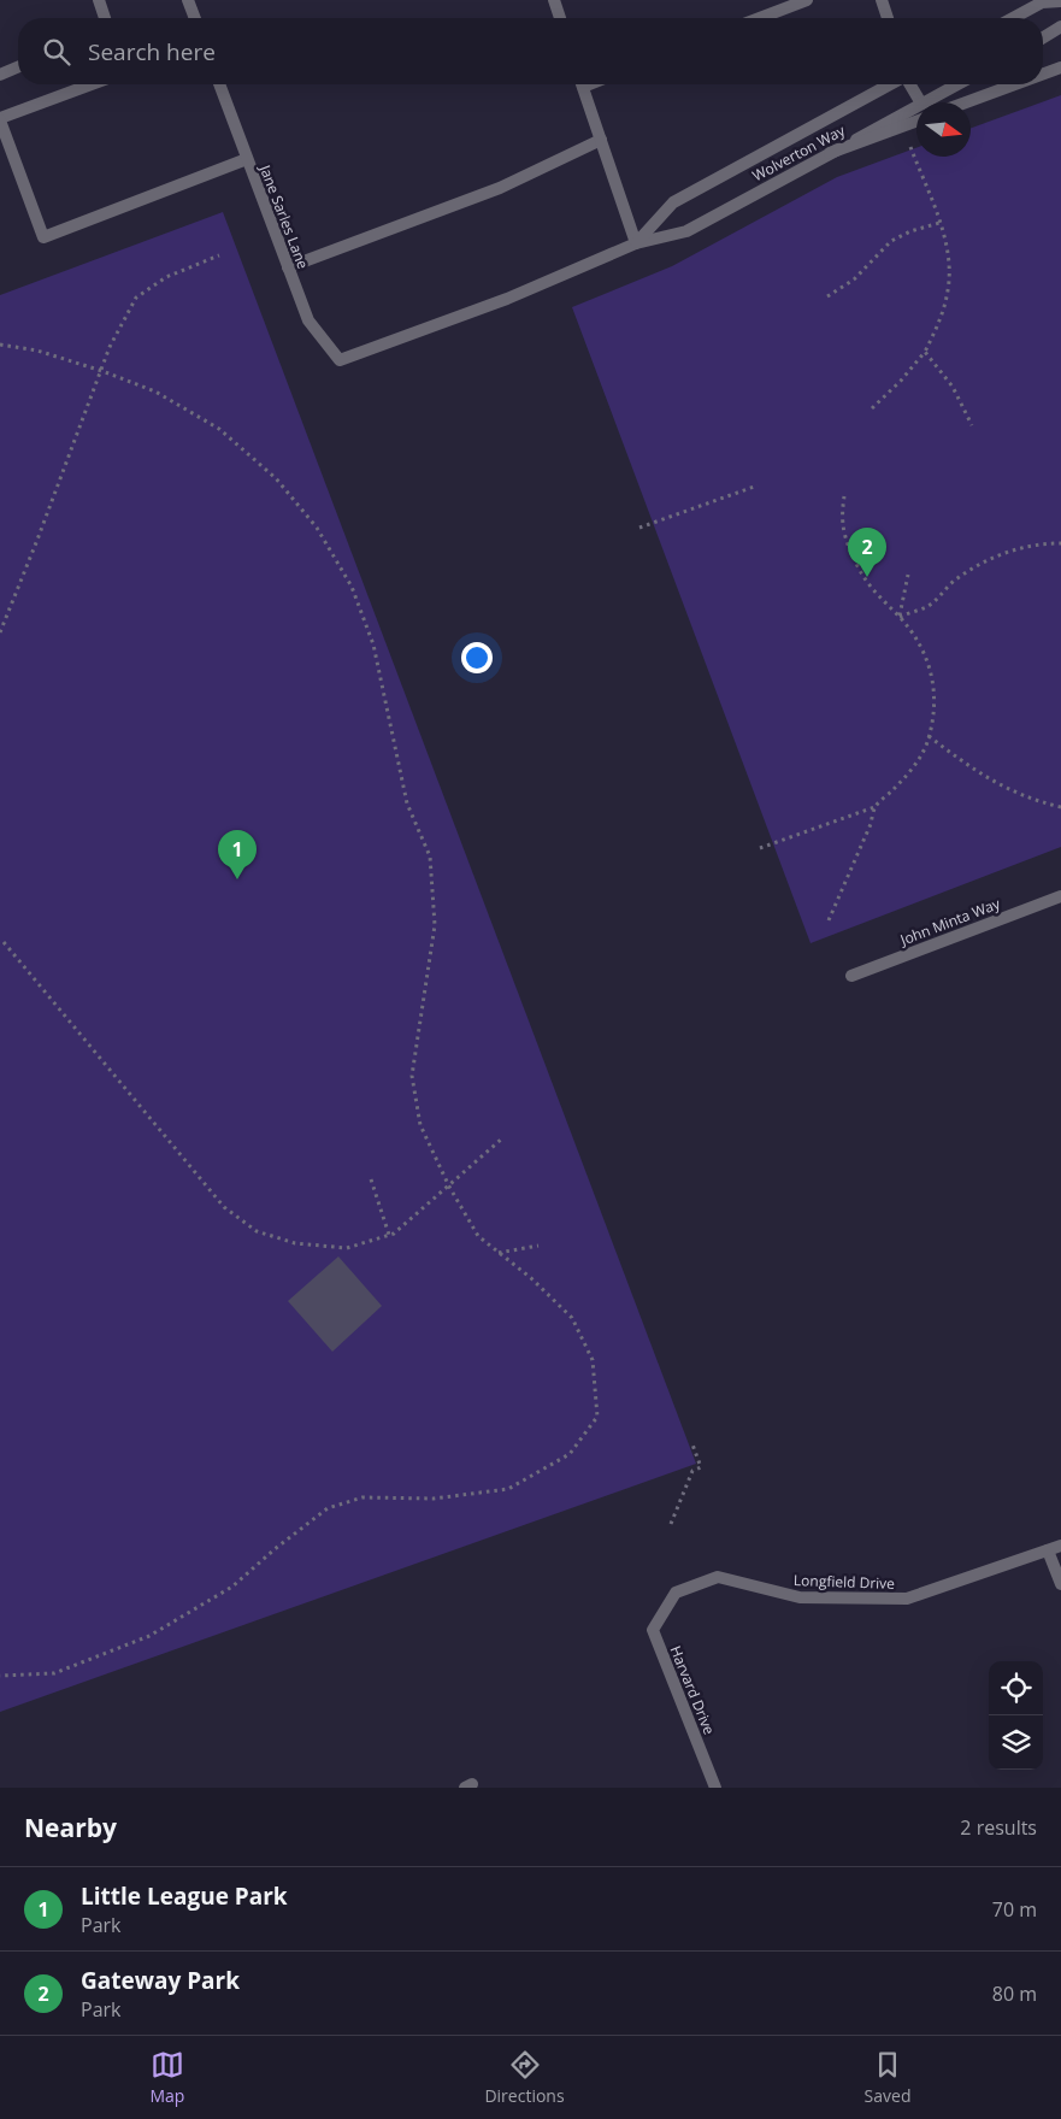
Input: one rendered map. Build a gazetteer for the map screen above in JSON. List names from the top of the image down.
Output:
{
  "streets": {
    "street": [
      "Wolverton Way",
      "Jane Sarles Lane",
      "John Minta Way",
      "Longfield Drive",
      "Harvard Drive"
    ]
  },
  "crossings": [
    ["Wolverton Way", "Jane Sarles Lane"],
    ["Longfield Drive", "Harvard Drive"]
  ],
  "north": "right",
  "page": {
    "search": "Search here",
    "pins": ["2", "1"],
    "heading": ["Nearby", "2 results"],
    "list": [
      {
        "mark": "1",
        "name": "Little League Park",
        "note": "Park",
        "value": "70 m"
      },
      {
        "mark": "2",
        "name": "Gateway Park",
        "note": "Park",
        "value": "80 m"
      }
    ],
    "nav": ["Map", "Directions", "Saved"]
  }
}
